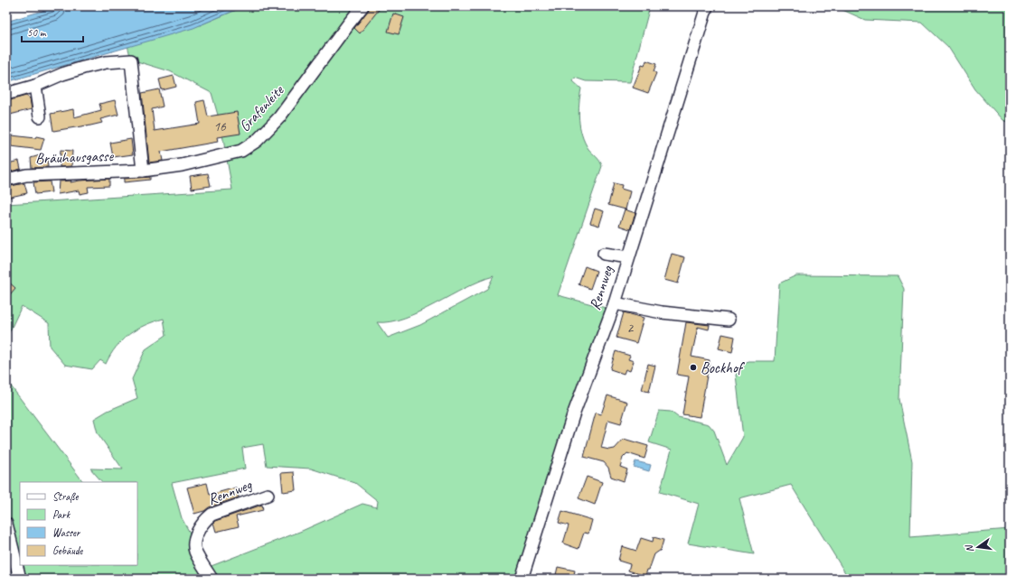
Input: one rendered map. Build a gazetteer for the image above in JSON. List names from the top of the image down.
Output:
{
  "streets": {
    "street": ["Grafenleite", "Bräuhausgasse", "Rennweg"]
  },
  "crossings": [
    ["Grafenleite", "Bräuhausgasse"]
  ],
  "places": ["Bockhof"],
  "house_numbers": ["16", "2"],
  "legend": [
    "Straße",
    "Park",
    "Wasser",
    "Gebäude"
  ],
  "scale_bar": "50 m",
  "north": "left"
}
